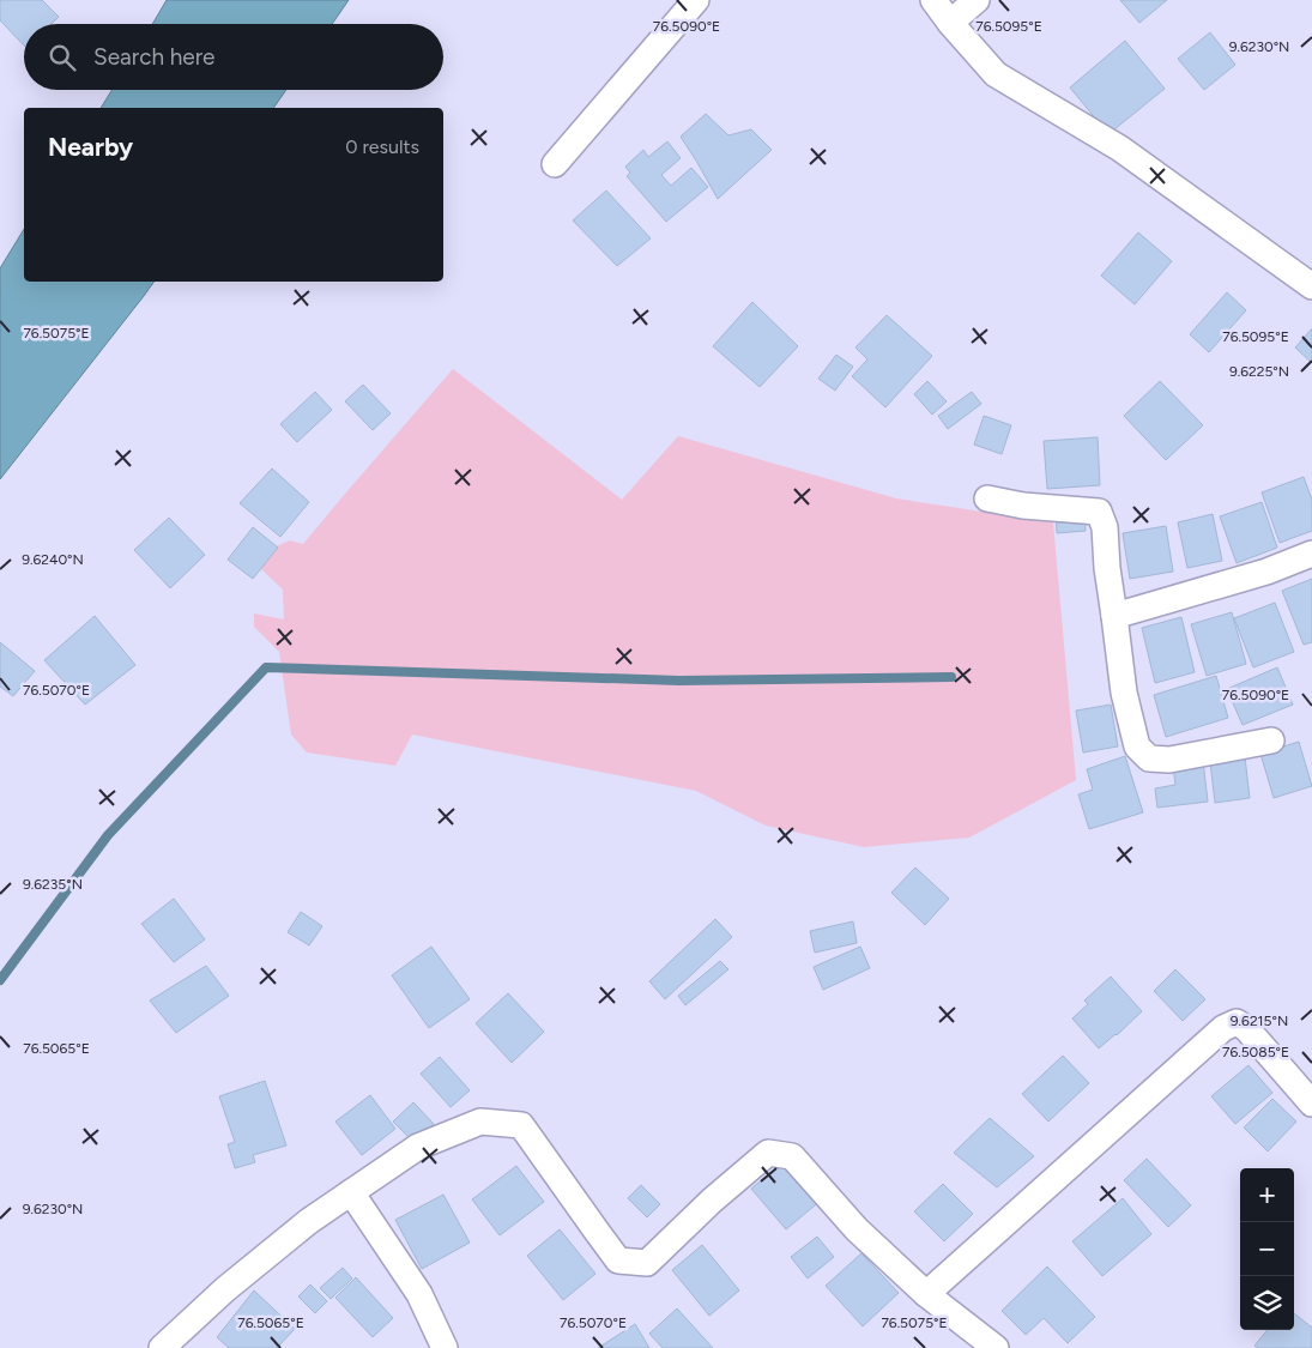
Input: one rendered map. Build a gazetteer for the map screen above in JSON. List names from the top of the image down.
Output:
{
  "page": {
    "search": "Search here",
    "heading": ["Nearby", "0 results"],
    "map_buttons": ["+", "−"]
  },
  "coordinates": [
    "76.5095°E",
    "76.5090°E",
    "9.6230°N",
    "76.5075°E",
    "9.6225°N",
    "9.6240°N",
    "76.5070°E",
    "9.6235°N",
    "9.6215°N",
    "76.5065°E",
    "76.5085°E"
  ]
}
